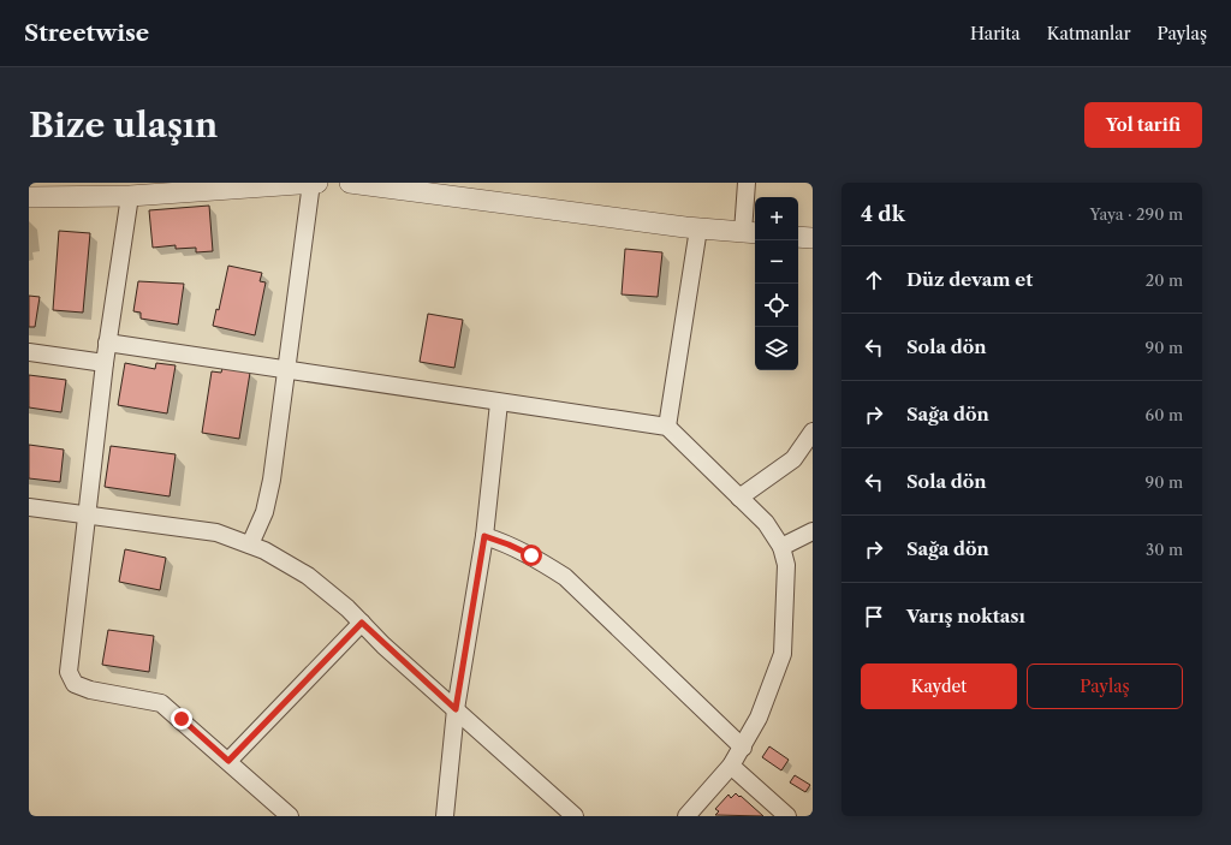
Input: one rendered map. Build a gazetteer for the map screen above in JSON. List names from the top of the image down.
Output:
{
  "page": {
    "header": "Streetwise",
    "nav": ["Harita", "Katmanlar", "Paylaş"],
    "buttons": [
      "Yol tarifi",
      ["Kaydet", "Paylaş"]
    ],
    "title": "Bize ulaşın",
    "heading": ["4 dk", "Yaya · 290 m"],
    "map_buttons": ["+", "−"],
    "list": [
      ["Düz devam et", "20 m"],
      ["Sola dön", "90 m"],
      ["Sağa dön", "60 m"],
      ["Sola dön", "90 m"],
      ["Sağa dön", "30 m"],
      "Varış noktası"
    ]
  }
}
